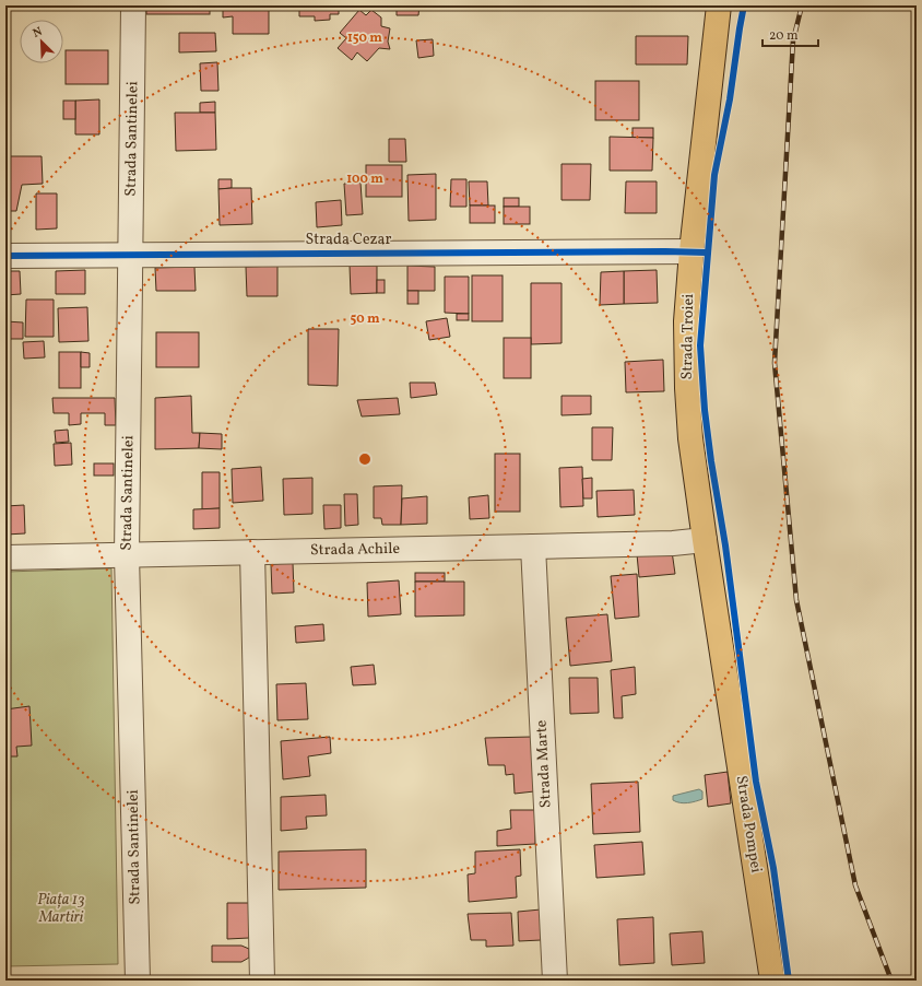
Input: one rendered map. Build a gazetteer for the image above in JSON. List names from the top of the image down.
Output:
{
  "streets": {
    "main road": ["Strada Troiei", "Strada Pompei"],
    "street": [
      "Strada Santinelei",
      "Strada Cezar",
      "Strada Achile",
      "Strada Marte"
    ]
  },
  "crossings": [
    ["Strada Santinelei", "Strada Cezar"],
    ["Strada Santinelei", "Strada Achile"],
    ["Strada Cezar", "Strada Troiei"],
    ["Strada Troiei", "Strada Achile"],
    ["Strada Troiei", "Strada Pompei"],
    ["Strada Achile", "Strada Marte"]
  ],
  "parks": ["Piața 13 Martiri"],
  "scale_bar": "20 m",
  "north": "top left",
  "rings": ["150 m", "100 m", "50 m"]
}
